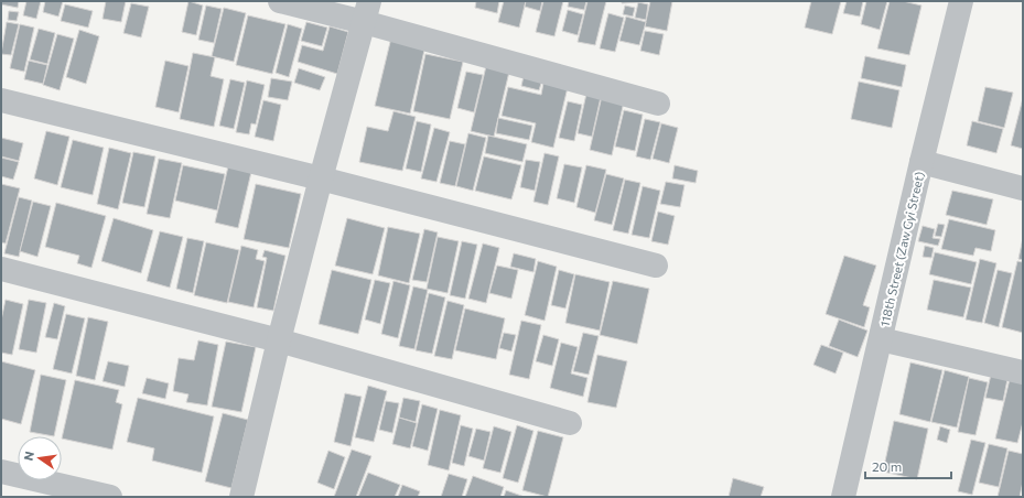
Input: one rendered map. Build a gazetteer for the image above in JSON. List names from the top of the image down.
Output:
{
  "streets": {
    "street": ["118th Street (Zaw Gyi Street)"]
  },
  "scale_bar": "20 m",
  "north": "left"
}
